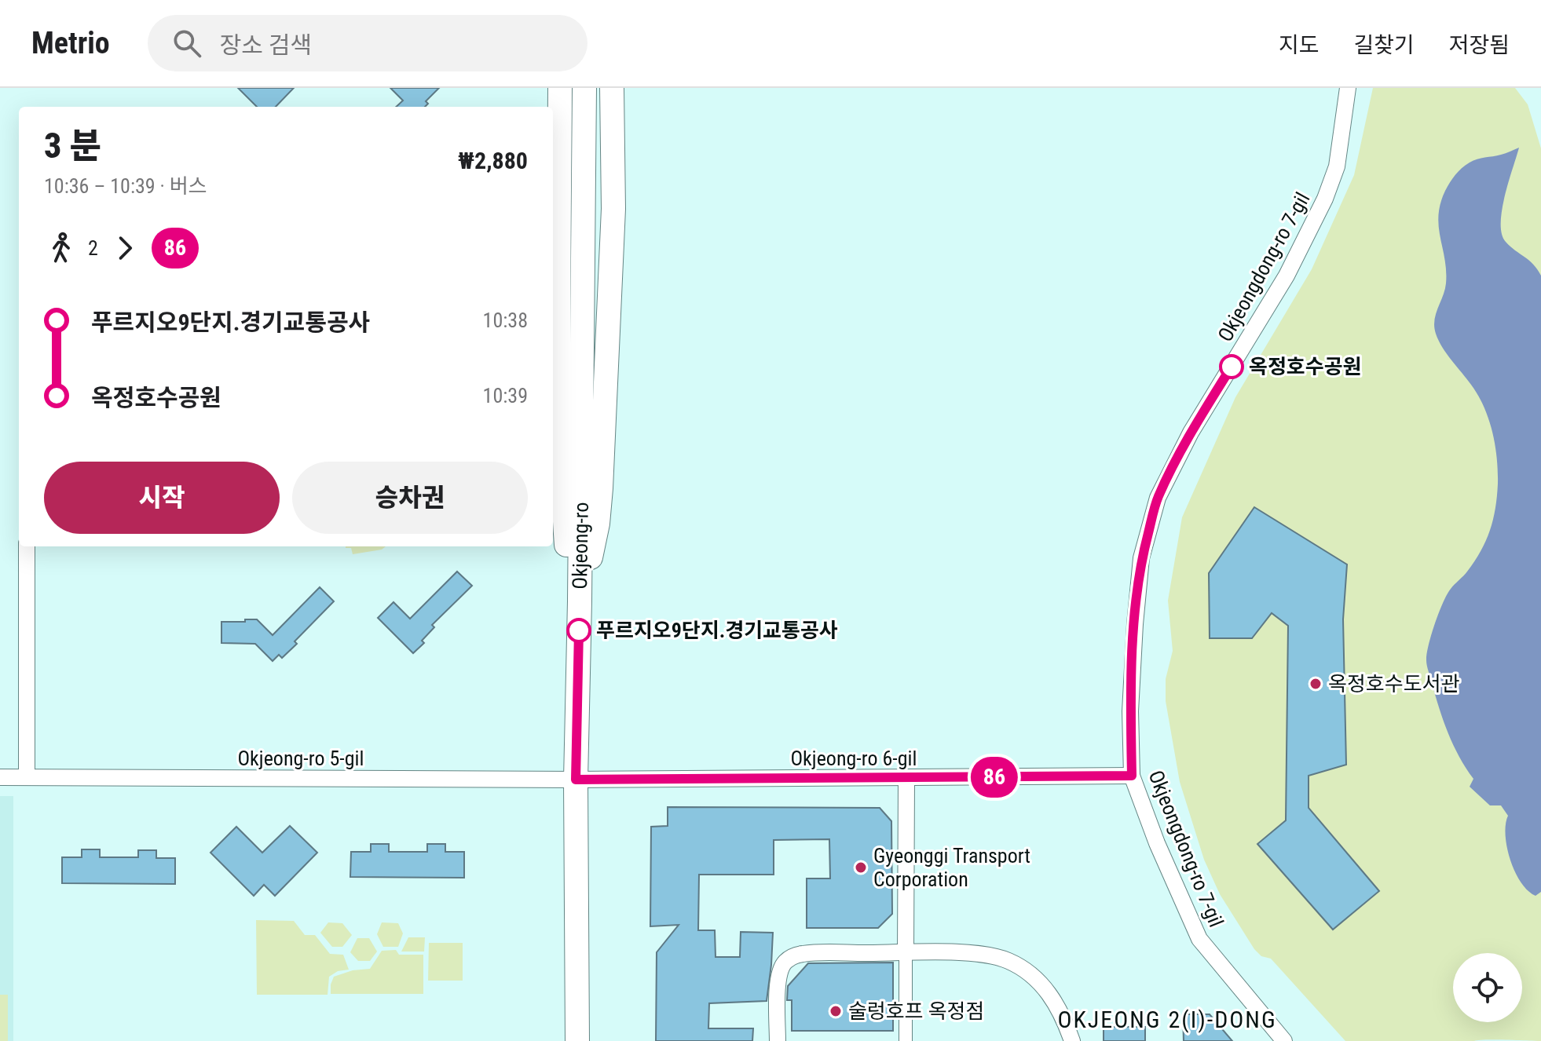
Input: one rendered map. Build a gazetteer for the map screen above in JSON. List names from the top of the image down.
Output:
{
  "streets": {
    "main road": ["Okjeong-ro"],
    "street": ["Okjeongdong-ro 7-gil", "Okjeong-ro 5-gil", "Okjeong-ro 6-gil"]
  },
  "crossings": [
    ["Okjeongdong-ro 7-gil", "Okjeong-ro 6-gil"],
    ["Okjeong-ro", "Okjeong-ro 5-gil"],
    ["Okjeong-ro", "Okjeong-ro 6-gil"],
    ["Okjeong-ro 5-gil", "Okjeong-ro 6-gil"]
  ],
  "districts": ["OKJEONG 2(I)-DONG"],
  "places": [
    "옥정호수공원",
    "푸르지오9단지.경기교통공사",
    "옥정호수도서관",
    "Gyeonggi Transport Corporation",
    "술렁호프 옥정점"
  ],
  "lines": ["bus line 86"],
  "page": {
    "header": "Metrio",
    "search": "장소 검색",
    "nav": ["지도", "길찾기", "저장됨"],
    "on_map": "86",
    "heading": ["3 분", "10:36 – 10:39 · 버스", "₩2,880"],
    "legs": ["2", "86"],
    "list": [
      {
        "name": "푸르지오9단지.경기교통공사",
        "value": "10:38"
      },
      {
        "name": "옥정호수공원",
        "value": "10:39"
      }
    ],
    "buttons": ["시작", "승차권"]
  }
}
